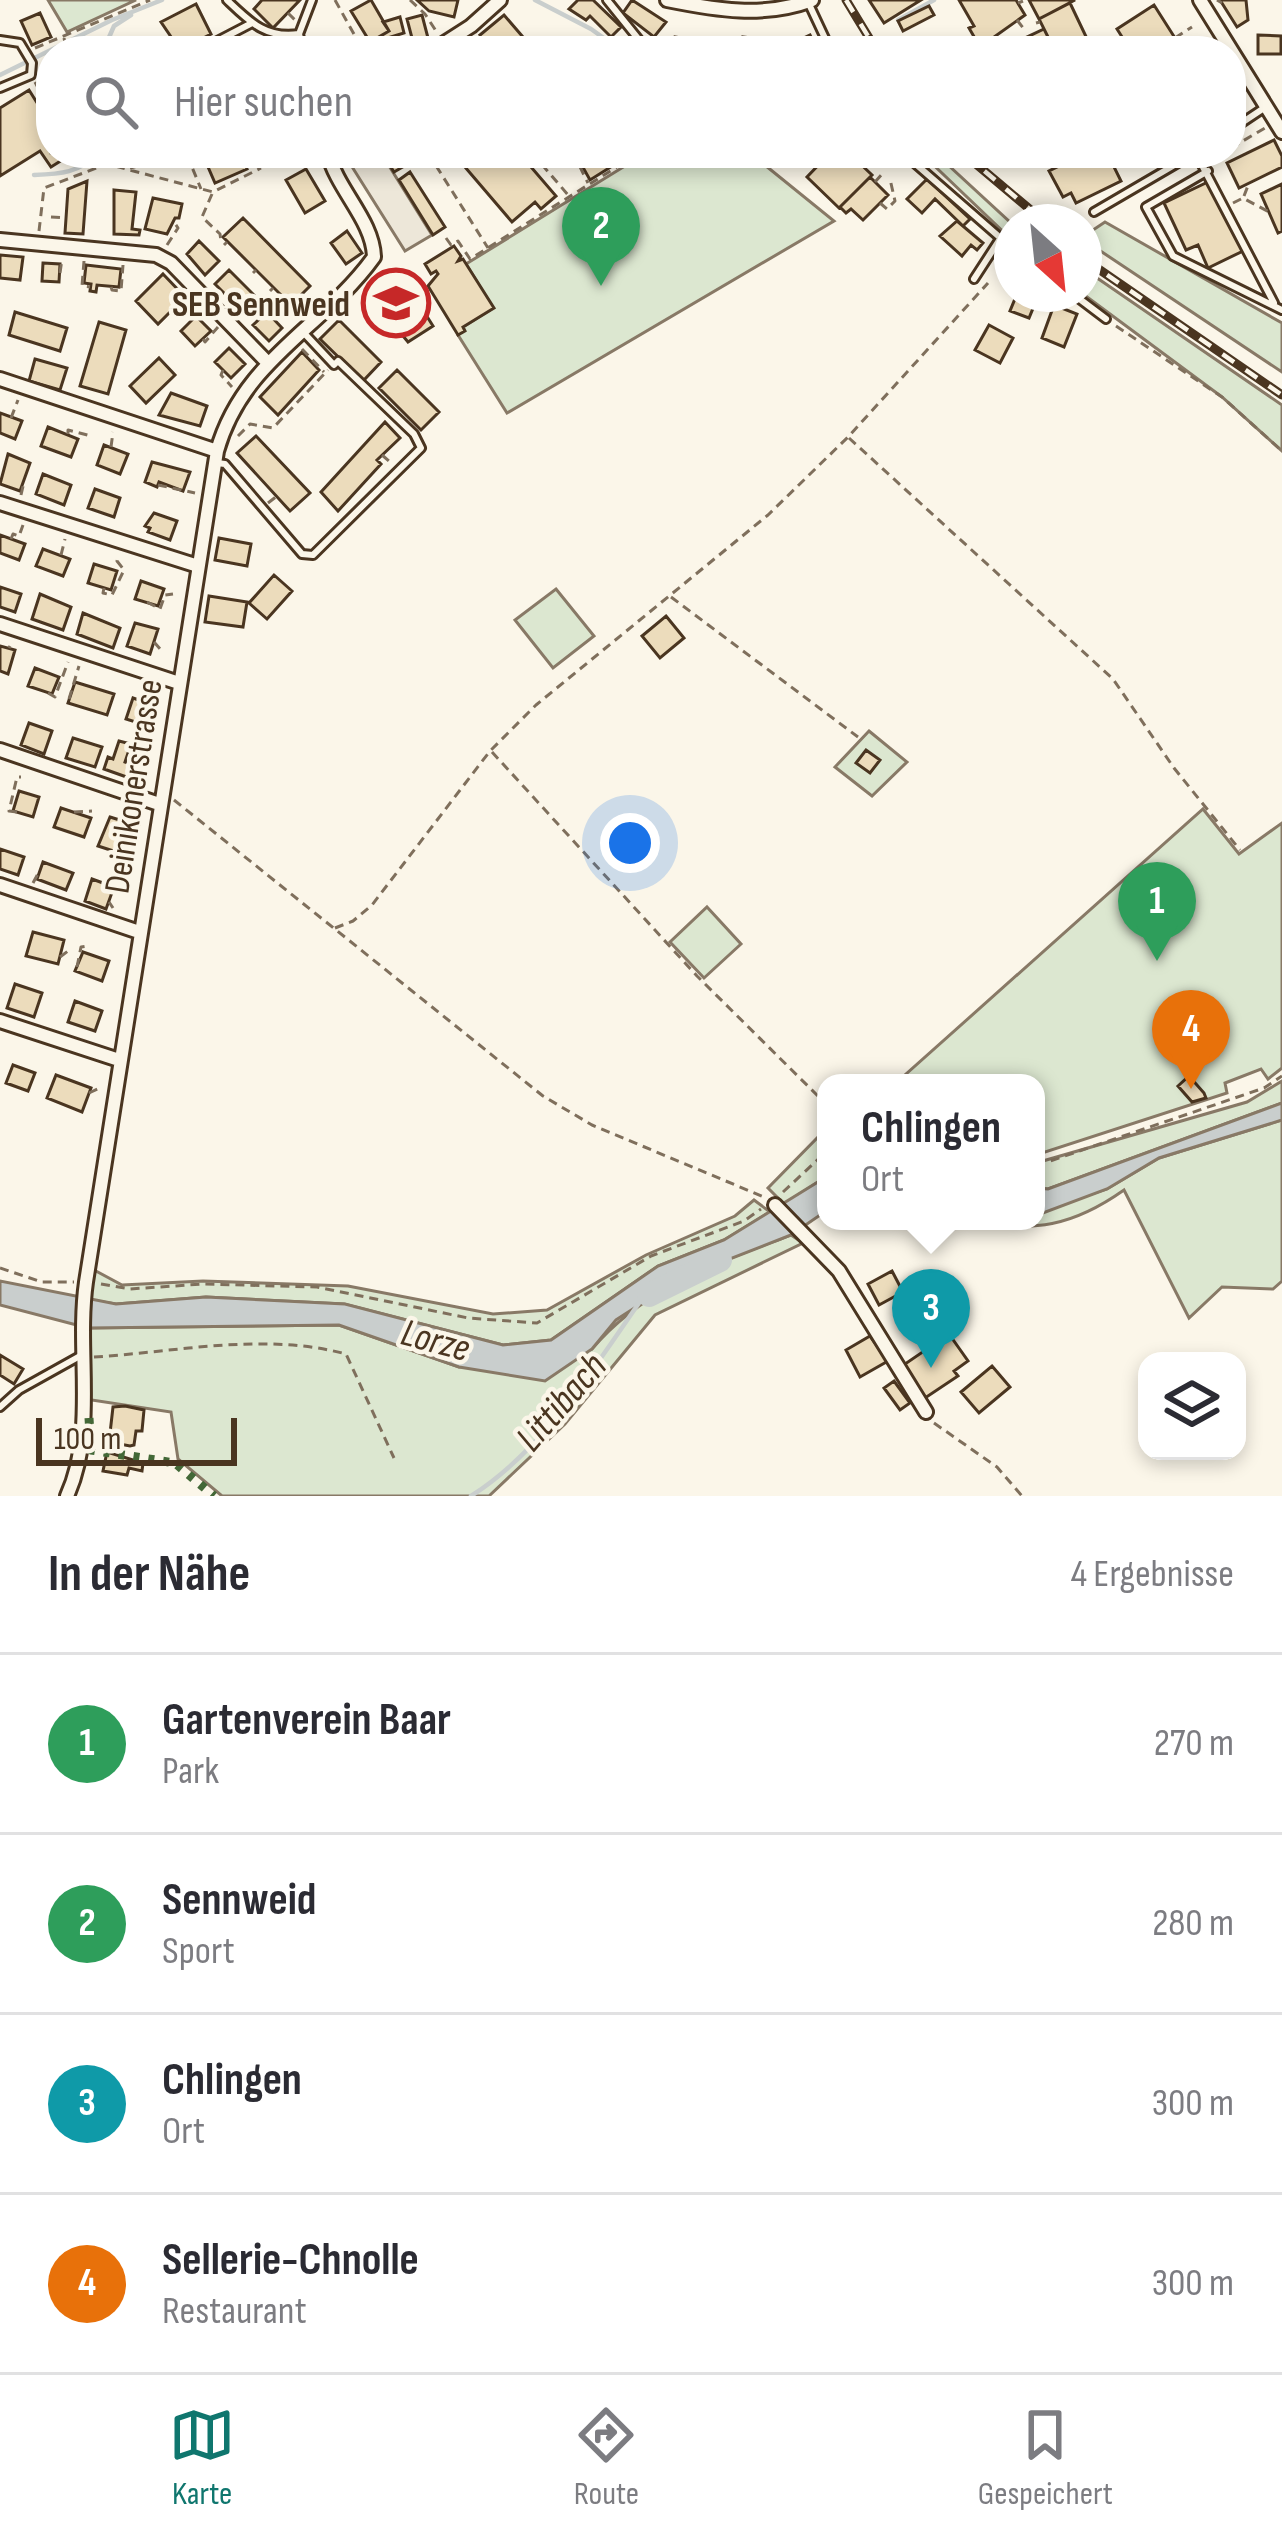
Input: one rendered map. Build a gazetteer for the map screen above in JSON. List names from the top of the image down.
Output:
{
  "streets": {
    "street": ["Deinikonerstrasse"]
  },
  "water": ["Lorze", "Littibach"],
  "places": {
    "school or university": ["SEB Sennweid"]
  },
  "scale_bar": "100 m",
  "north": "bottom right",
  "page": {
    "search": "Hier suchen",
    "pins": [
      "2",
      "1",
      "4",
      "3"
    ],
    "popup": ["Chlingen", "Ort"],
    "scale": "100 m",
    "heading": ["In der Nähe", "4 Ergebnisse"],
    "list": [
      {
        "mark": "1",
        "name": "Gartenverein Baar",
        "note": "Park",
        "value": "270 m"
      },
      {
        "mark": "2",
        "name": "Sennweid",
        "note": "Sport",
        "value": "280 m"
      },
      {
        "mark": "3",
        "name": "Chlingen",
        "note": "Ort",
        "value": "300 m"
      },
      {
        "mark": "4",
        "name": "Sellerie-Chnolle",
        "note": "Restaurant",
        "value": "300 m"
      }
    ],
    "nav": ["Karte", "Route", "Gespeichert"]
  }
}
